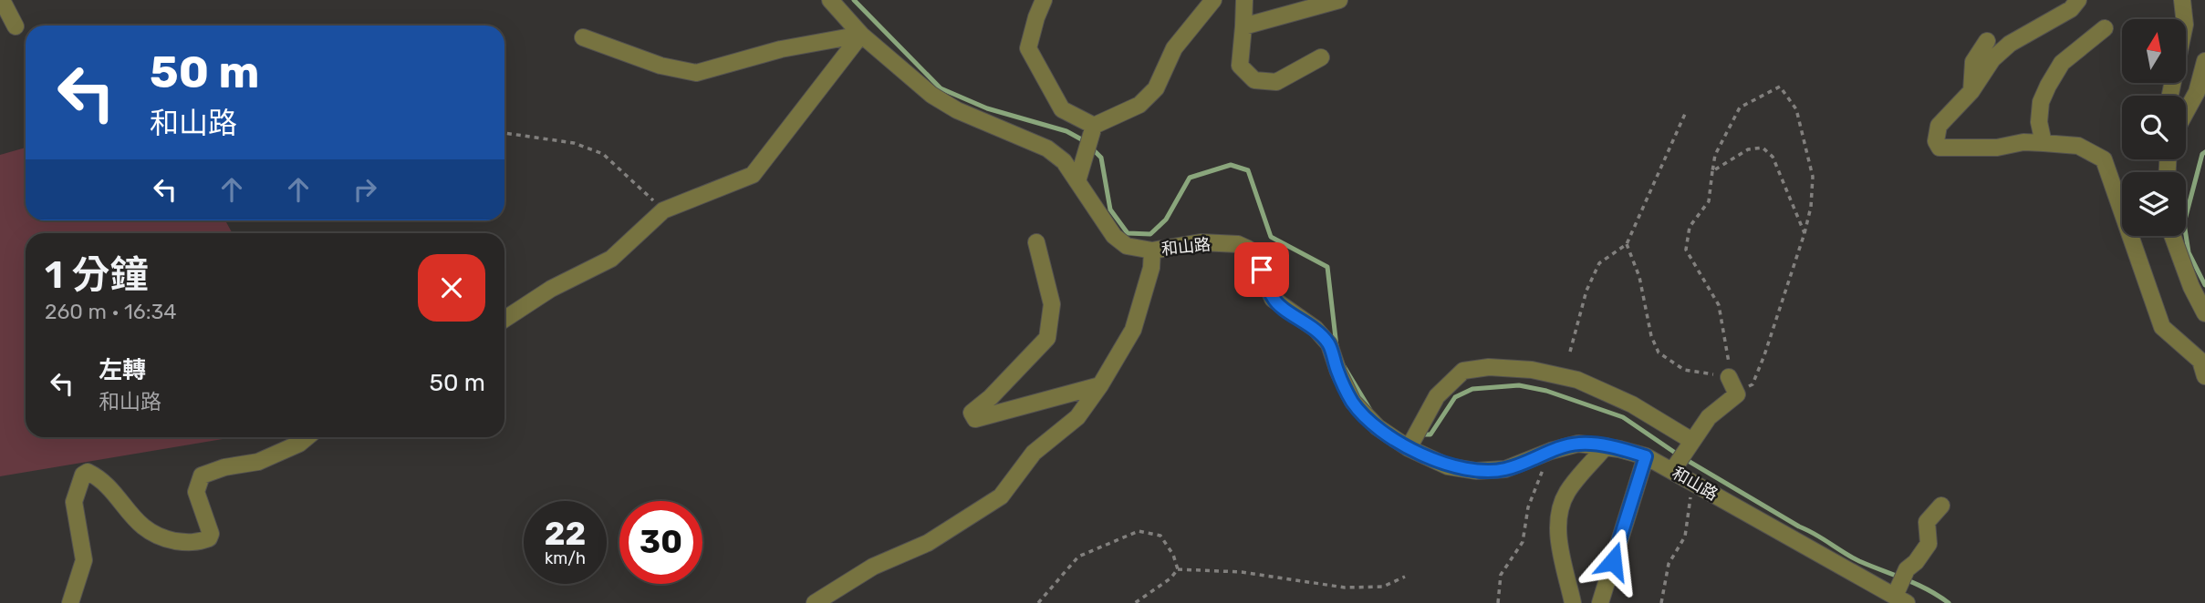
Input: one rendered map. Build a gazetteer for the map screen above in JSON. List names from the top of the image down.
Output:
{
  "streets": {
    "street": ["和山路"]
  },
  "north": "top",
  "page": {
    "turn": ["50 m", "和山路"],
    "heading": ["1 分鐘", "260 m · 16:34"],
    "list": [
      {
        "name": "左轉",
        "note": "和山路",
        "value": "50 m"
      }
    ],
    "speed": "22 km/h",
    "limit": "30"
  }
}
